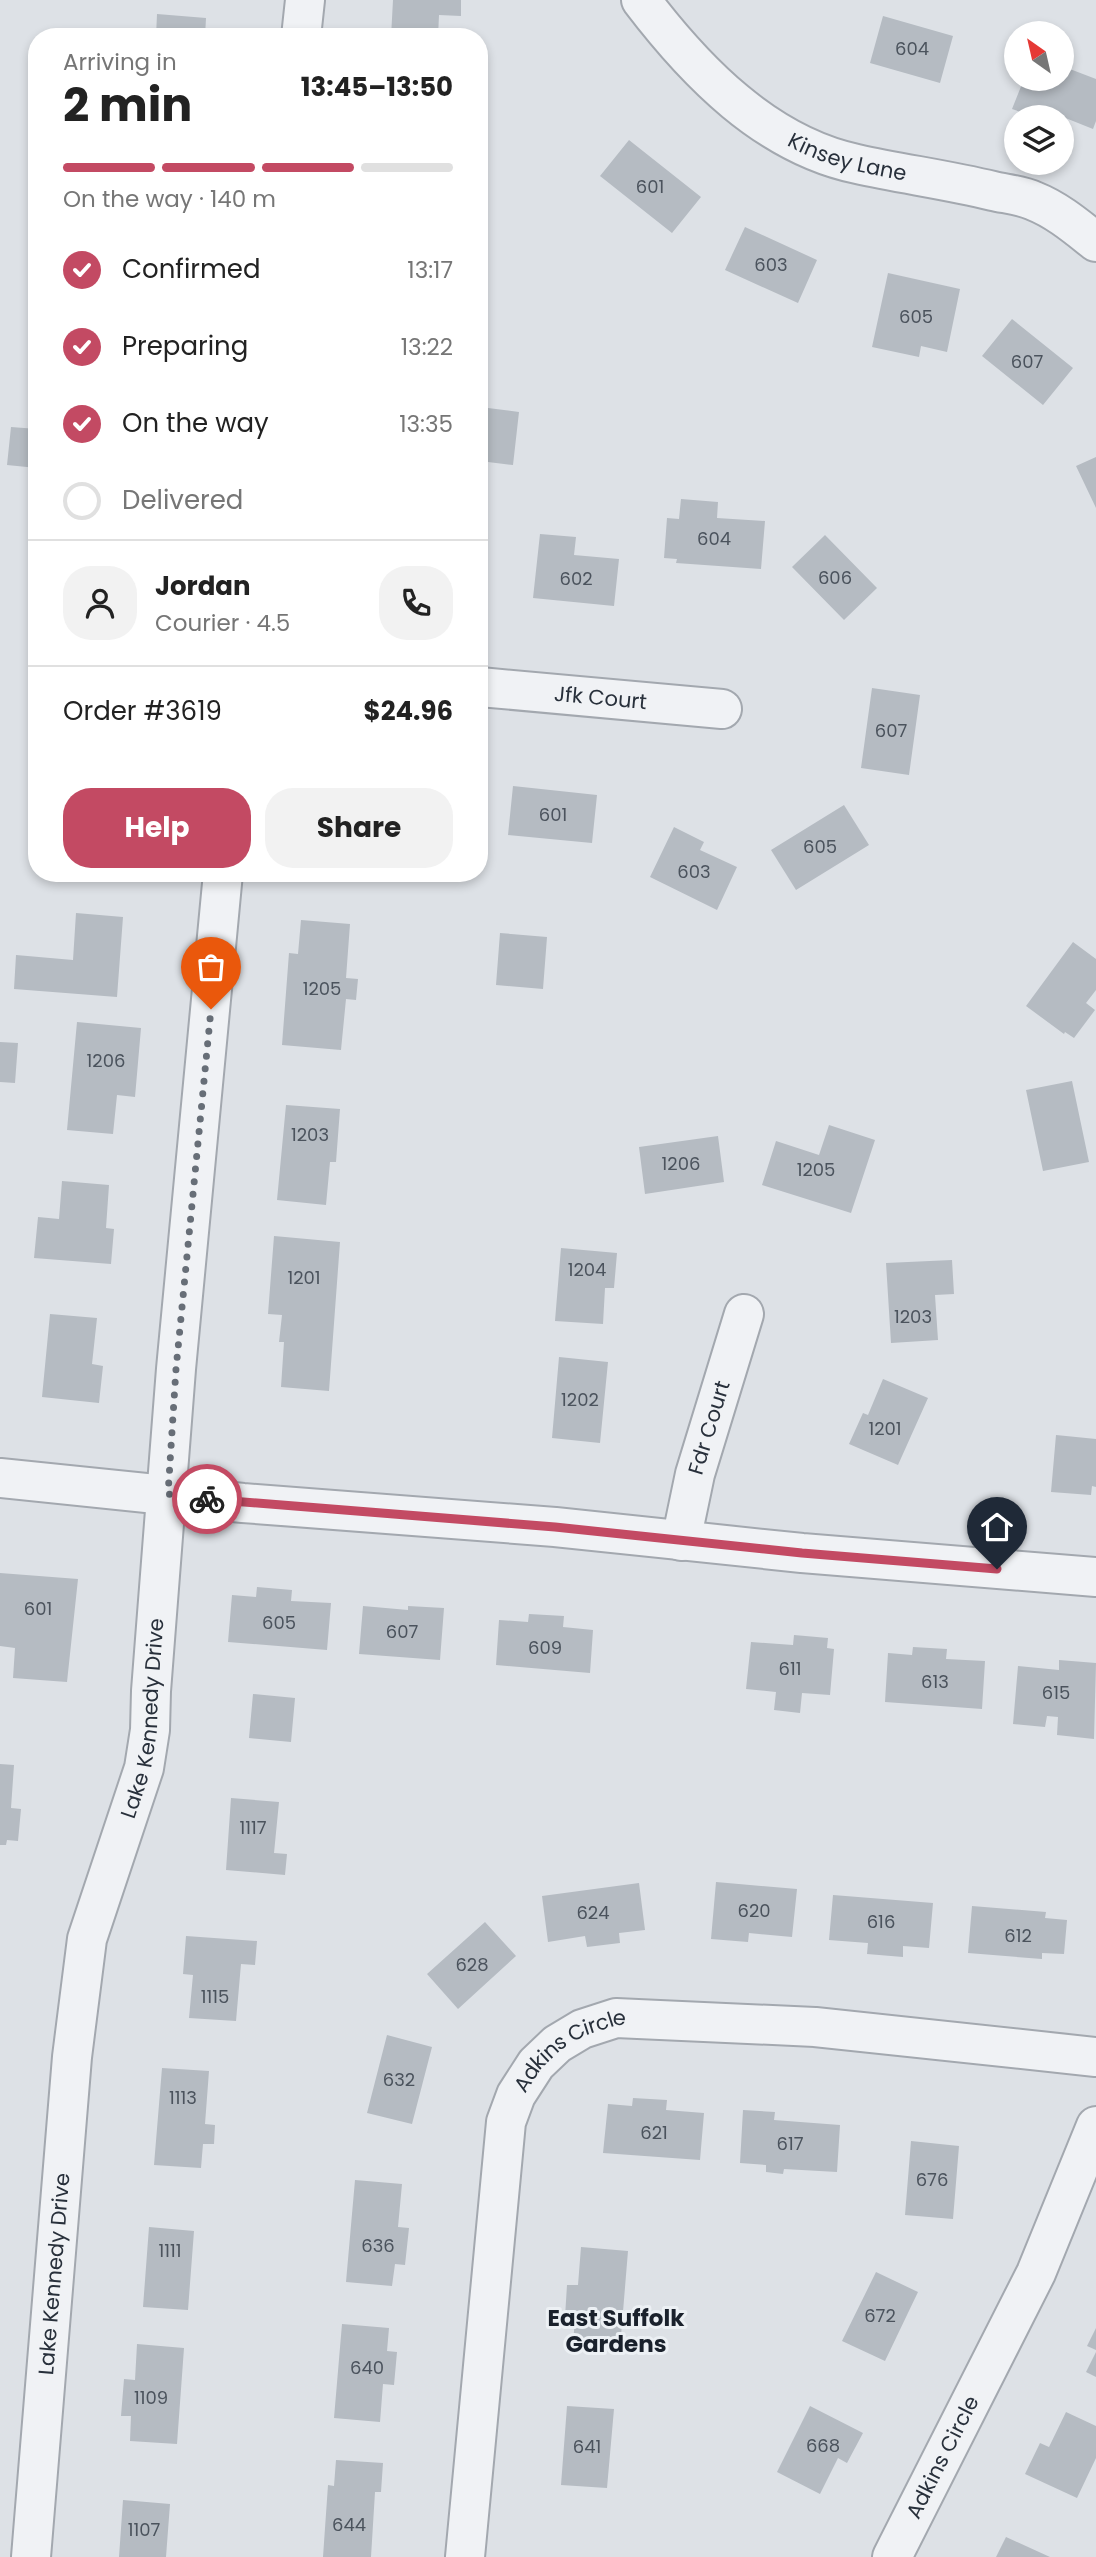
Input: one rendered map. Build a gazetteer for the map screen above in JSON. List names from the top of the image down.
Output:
{
  "streets": {
    "street": [
      "Kinsey Lane",
      "Jfk Court",
      "Fdr Court",
      "Lake Kennedy Drive",
      "Adkins Circle"
    ]
  },
  "districts": ["East Suffolk Gardens"],
  "house_numbers": [
    "604",
    "601",
    "603",
    "605",
    "607",
    "604",
    "606",
    "602",
    "607",
    "601",
    "605",
    "603",
    "1205",
    "1206",
    "1203",
    "1206",
    "1205",
    "1204",
    "1201",
    "1203",
    "1202",
    "1201",
    "601",
    "605",
    "607",
    "609",
    "611",
    "613",
    "615",
    "1117",
    "620",
    "624",
    "616",
    "612",
    "628",
    "1115",
    "632",
    "1113",
    "621",
    "617",
    "676",
    "636",
    "1111",
    "672",
    "640",
    "1109",
    "668",
    "641",
    "644",
    "1107"
  ],
  "north": "top left",
  "page": {
    "heading": ["2 min", "Arriving in", "13:45–13:50"],
    "panel": [
      "Jordan",
      "Courier · 4.5",
      "Order #3619",
      "$24.96"
    ],
    "bar": "On the way · 140 m",
    "list": [
      ["Confirmed", "13:17"],
      ["Preparing", "13:22"],
      ["On the way", "13:35"],
      "Delivered"
    ],
    "buttons": ["Help", "Share"]
  }
}
